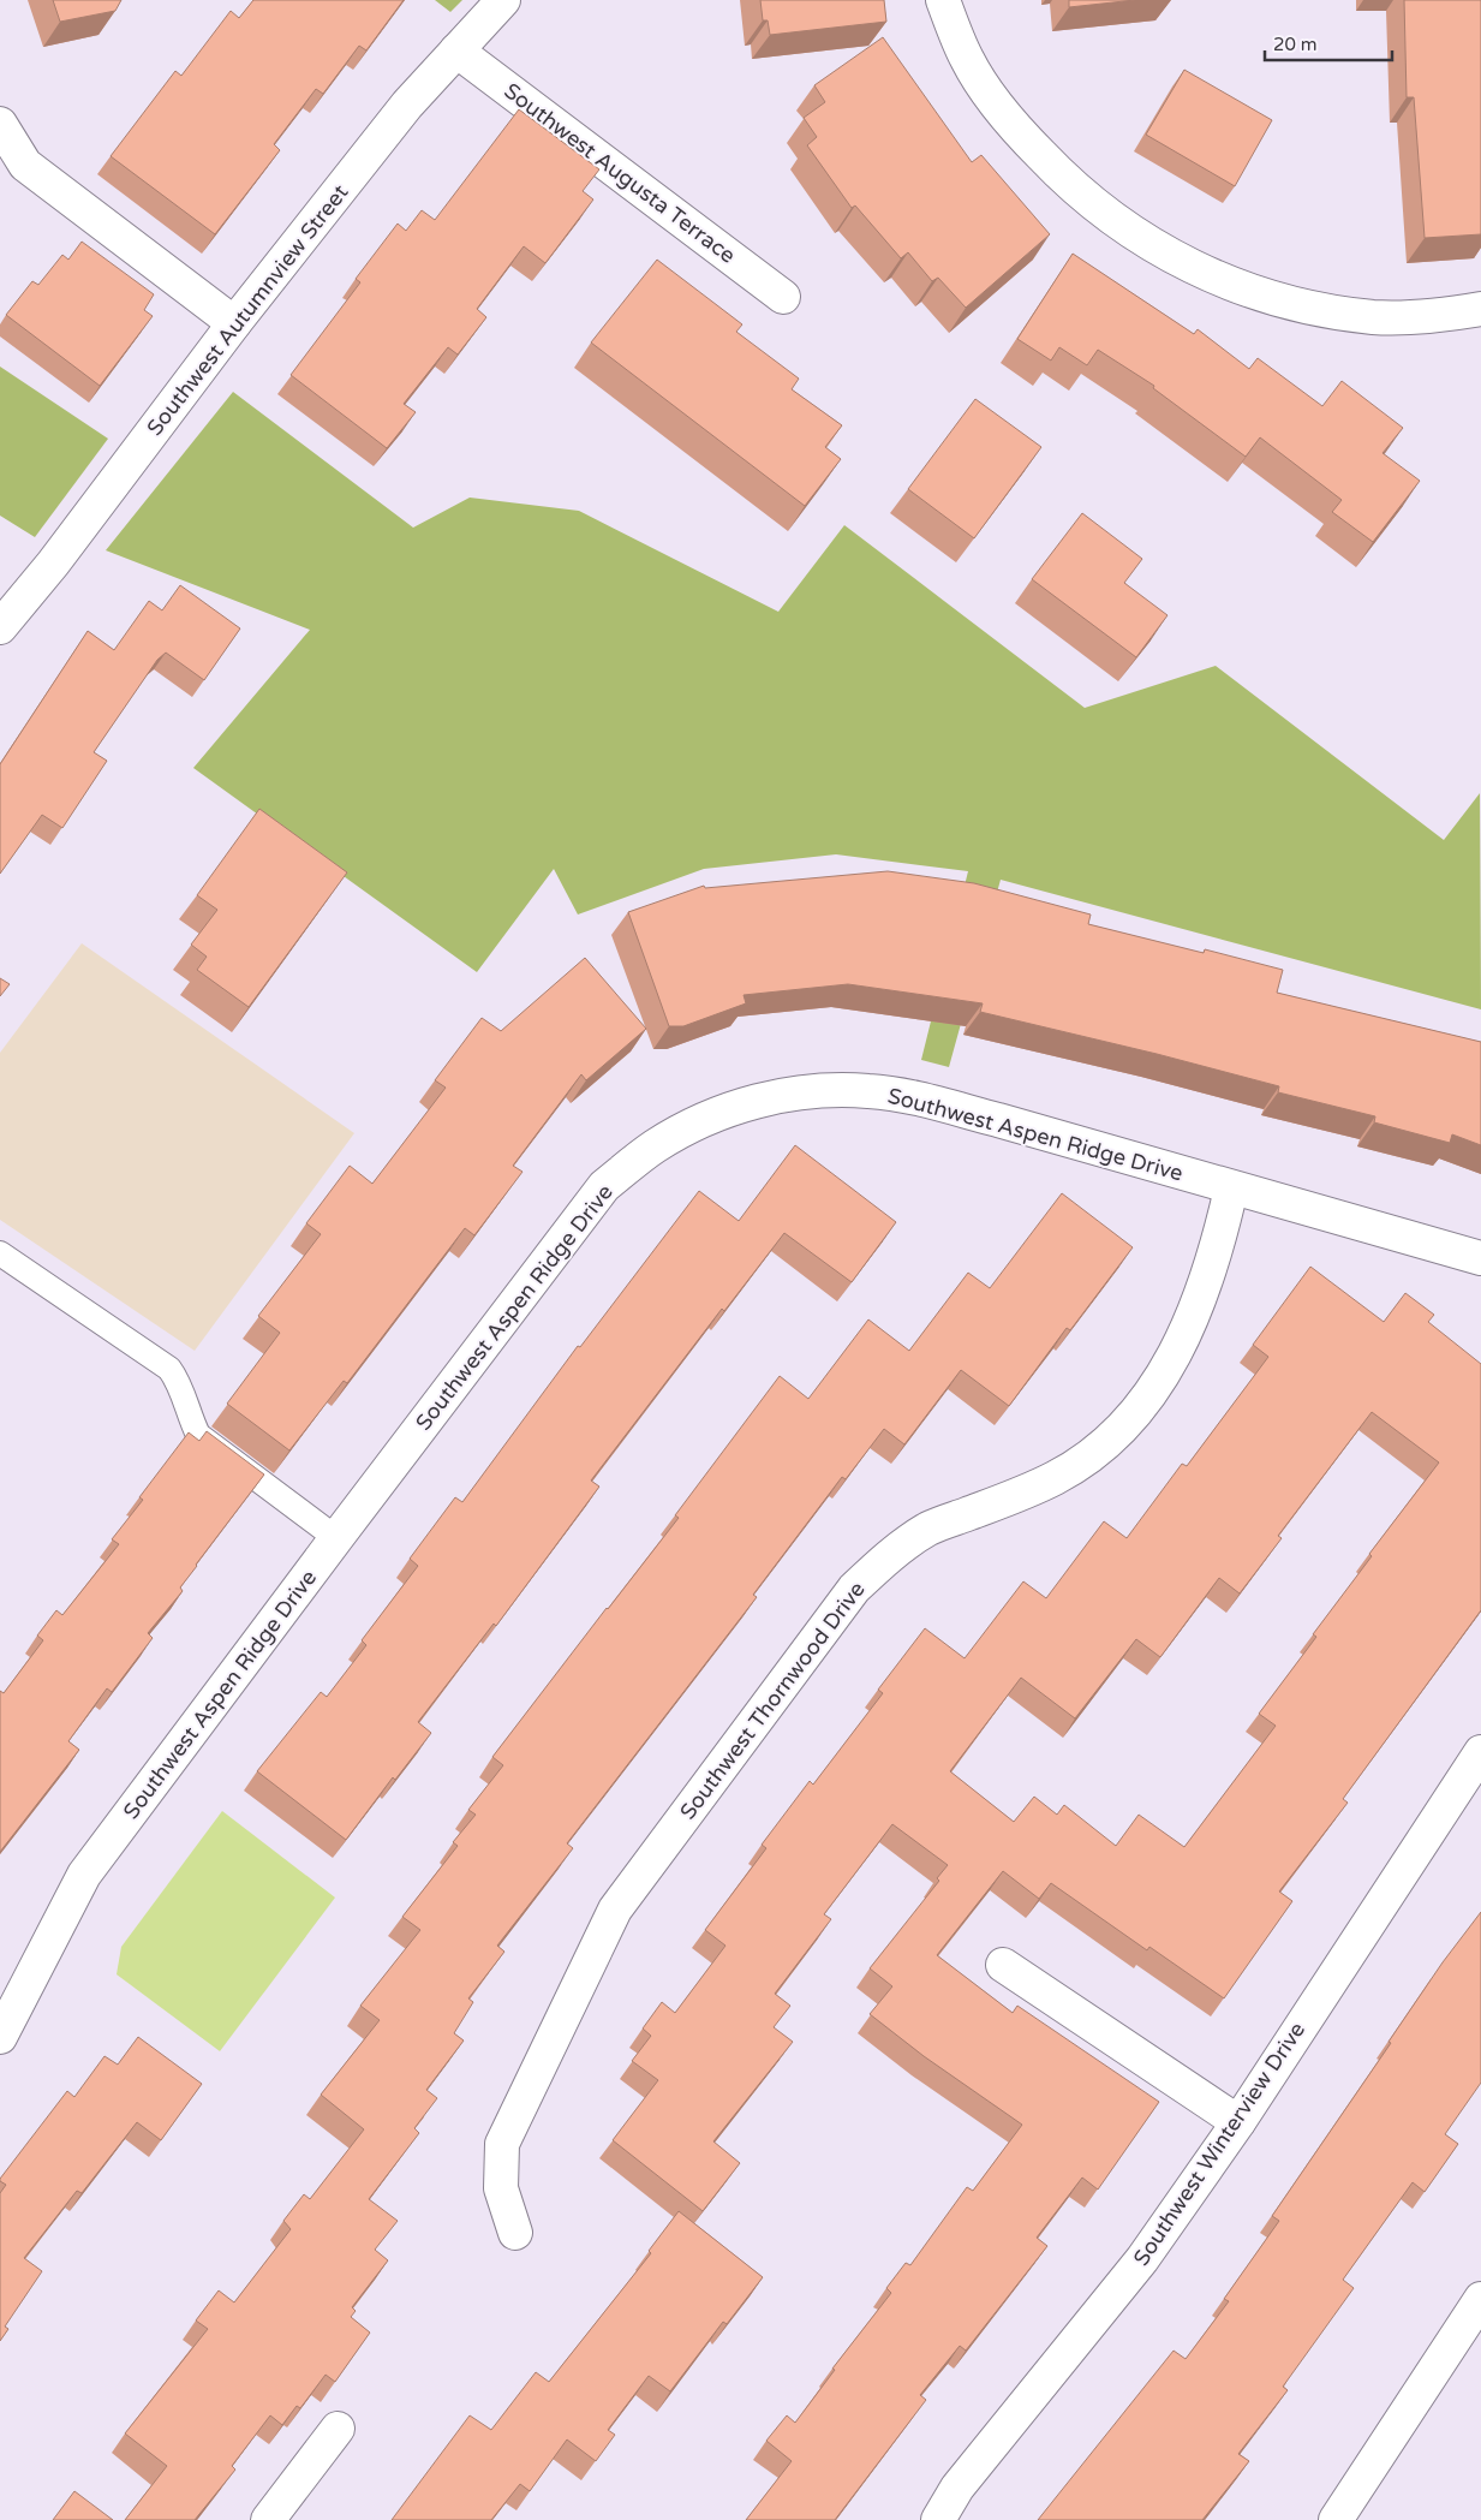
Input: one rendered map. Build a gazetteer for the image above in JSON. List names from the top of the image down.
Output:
{
  "streets": {
    "street": [
      "Southwest Augusta Terrace",
      "Southwest Autumnview Street",
      "Southwest Aspen Ridge Drive",
      "Southwest Thornwood Drive",
      "Southwest Winterview Drive"
    ]
  },
  "crossings": [
    ["Southwest Augusta Terrace", "Southwest Autumnview Street"],
    ["Southwest Aspen Ridge Drive", "Southwest Thornwood Drive"]
  ],
  "scale_bar": "20 m"
}
